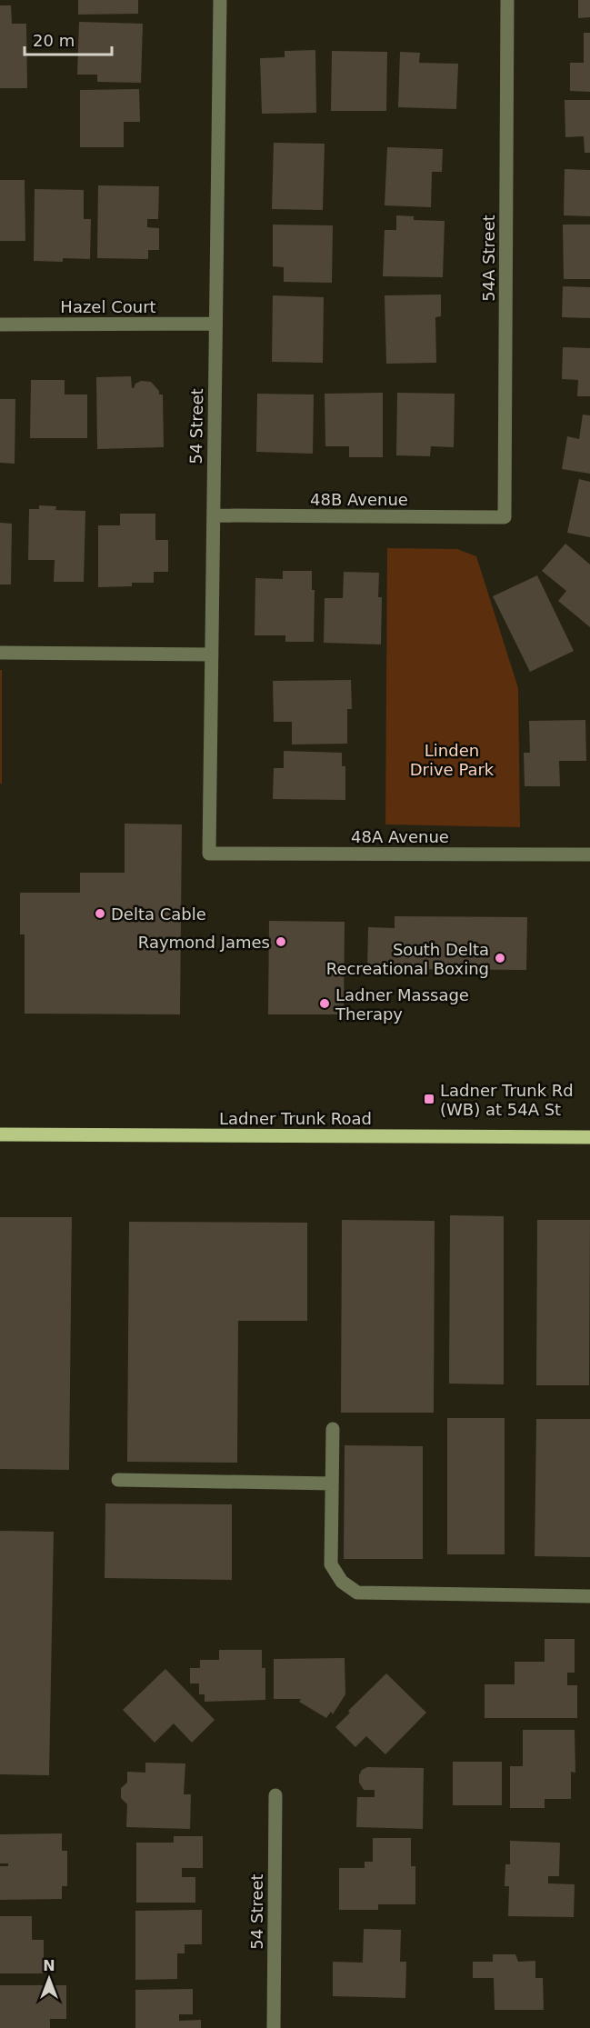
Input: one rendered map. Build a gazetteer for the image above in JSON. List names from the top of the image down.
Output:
{
  "streets": {
    "main road": ["Ladner Trunk Road"],
    "street": [
      "54A Street",
      "Hazel Court",
      "54 Street",
      "48B Avenue",
      "48A Avenue"
    ]
  },
  "crossings": [
    ["54A Street", "48B Avenue"],
    ["Hazel Court", "54 Street"],
    ["54 Street", "48B Avenue"],
    ["54 Street", "48A Avenue"]
  ],
  "parks": ["Linden Drive Park"],
  "places": {
    "other": [
      "Delta Cable",
      "Raymond James",
      "South Delta Recreational Boxing",
      "Ladner Massage Therapy"
    ],
    "transit": ["Ladner Trunk Rd (WB) at 54A St"]
  },
  "scale_bar": "20 m",
  "north": "top"
}
